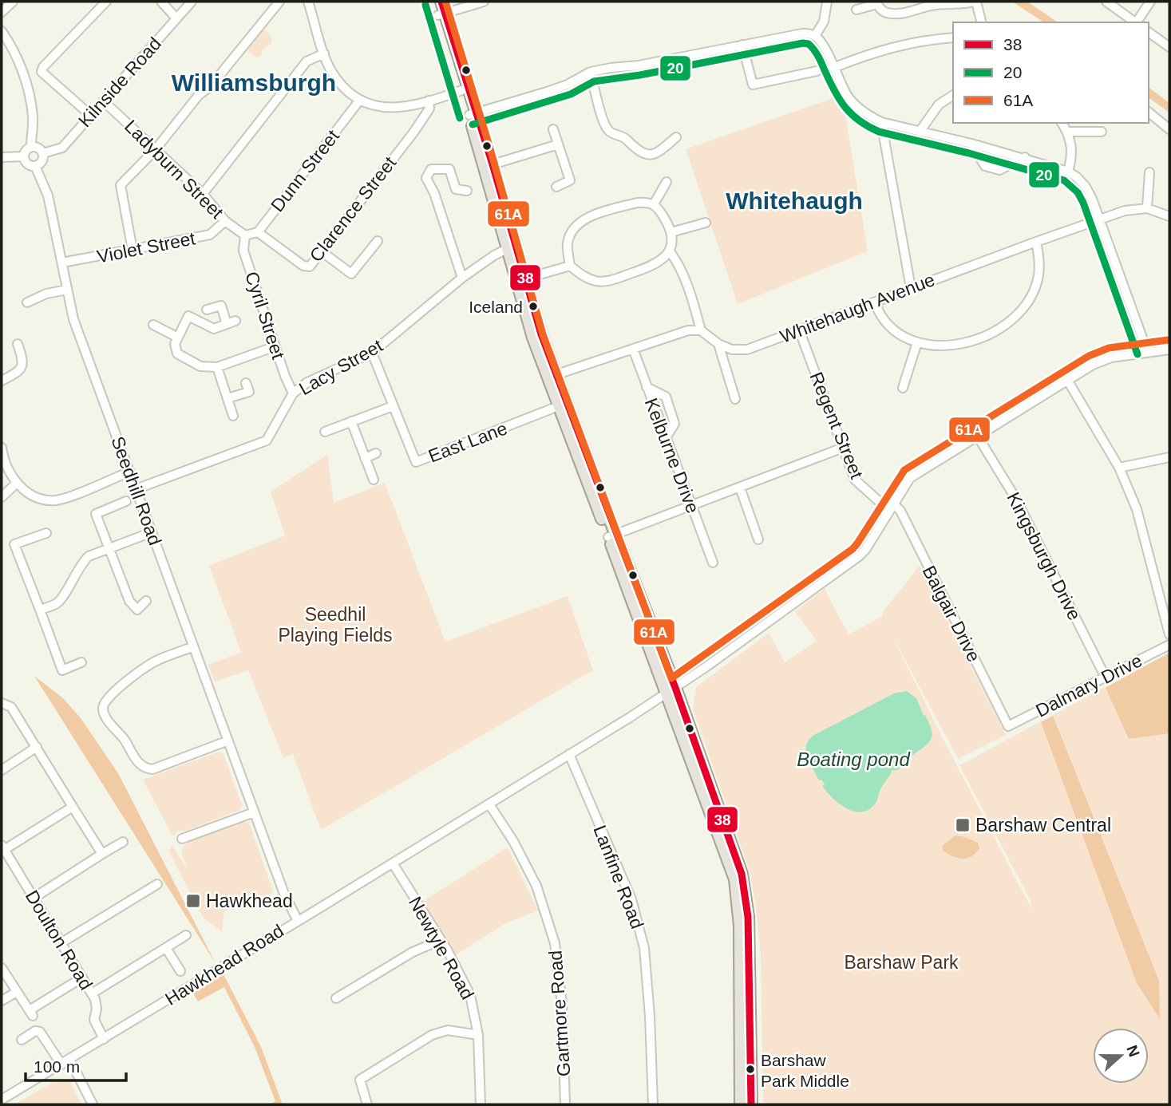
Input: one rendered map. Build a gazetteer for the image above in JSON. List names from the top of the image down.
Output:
{
  "streets": {
    "street": [
      "Kilnside Road",
      "Ladyburn Street",
      "Dunn Street",
      "Clarence Street",
      "Violet Street",
      "Whitehaugh Avenue",
      "Cyril Street",
      "Lacy Street",
      "Regent Street",
      "East Lane",
      "Kelburne Drive",
      "Seedhill Road",
      "Kingsburgh Drive",
      "Balgair Drive",
      "Dalmary Drive",
      "Lanfine Road",
      "Doulton Road",
      "Newtyle Road",
      "Hawkhead Road",
      "Gartmore Road"
    ]
  },
  "crossings": [
    ["Kilnside Road", "Ladyburn Street"],
    ["Kilnside Road", "Seedhill Road"],
    ["Ladyburn Street", "Violet Street"],
    ["Ladyburn Street", "Cyril Street"],
    ["Dunn Street", "Clarence Street"],
    ["Violet Street", "Seedhill Road"],
    ["Whitehaugh Avenue", "Regent Street"],
    ["Cyril Street", "Lacy Street"],
    ["Lacy Street", "East Lane"],
    ["Lacy Street", "Seedhill Road"],
    ["Regent Street", "Balgair Drive"],
    ["Regent Street", "Hawkhead Road"],
    ["Seedhill Road", "Hawkhead Road"],
    ["Kingsburgh Drive", "Dalmary Drive"],
    ["Kingsburgh Drive", "Hawkhead Road"],
    ["Balgair Drive", "Dalmary Drive"],
    ["Balgair Drive", "Hawkhead Road"],
    ["Lanfine Road", "Hawkhead Road"],
    ["Doulton Road", "Hawkhead Road"],
    ["Newtyle Road", "Hawkhead Road"],
    ["Hawkhead Road", "Gartmore Road"]
  ],
  "districts": ["Williamsburgh", "Whitehaugh"],
  "water": ["Boating pond"],
  "parks": ["Seedhil Playing Fields", "Barshaw Park"],
  "places": {
    "other": ["Iceland", "Barshaw Park Middle"],
    "transit": ["Barshaw Central", "Hawkhead"]
  },
  "lines": ["transit line 38", "transit line 61A", "transit line 20"],
  "legend": ["38", "20", "61A"],
  "scale_bar": "100 m",
  "north": "right"
}
